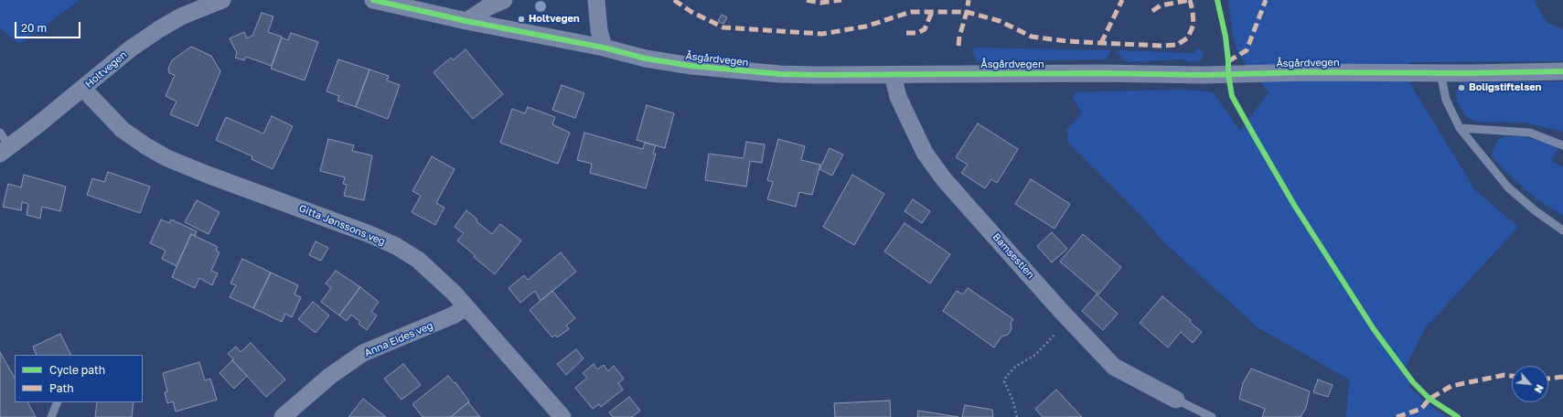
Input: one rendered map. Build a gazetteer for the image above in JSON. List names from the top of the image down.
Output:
{
  "streets": {
    "street": [
      "Åsgårdvegen",
      "Holtvegen",
      "Gitta Jønssons veg",
      "Bamsestien",
      "Anna Eides veg"
    ]
  },
  "crossings": [
    ["Åsgårdvegen", "Bamsestien"],
    ["Holtvegen", "Gitta Jønssons veg"],
    ["Gitta Jønssons veg", "Anna Eides veg"]
  ],
  "places": ["Holtvegen", "Boligstiftelsen"],
  "legend": ["Cycle path", "Path"],
  "scale_bar": "20 m",
  "north": "bottom right"
}
